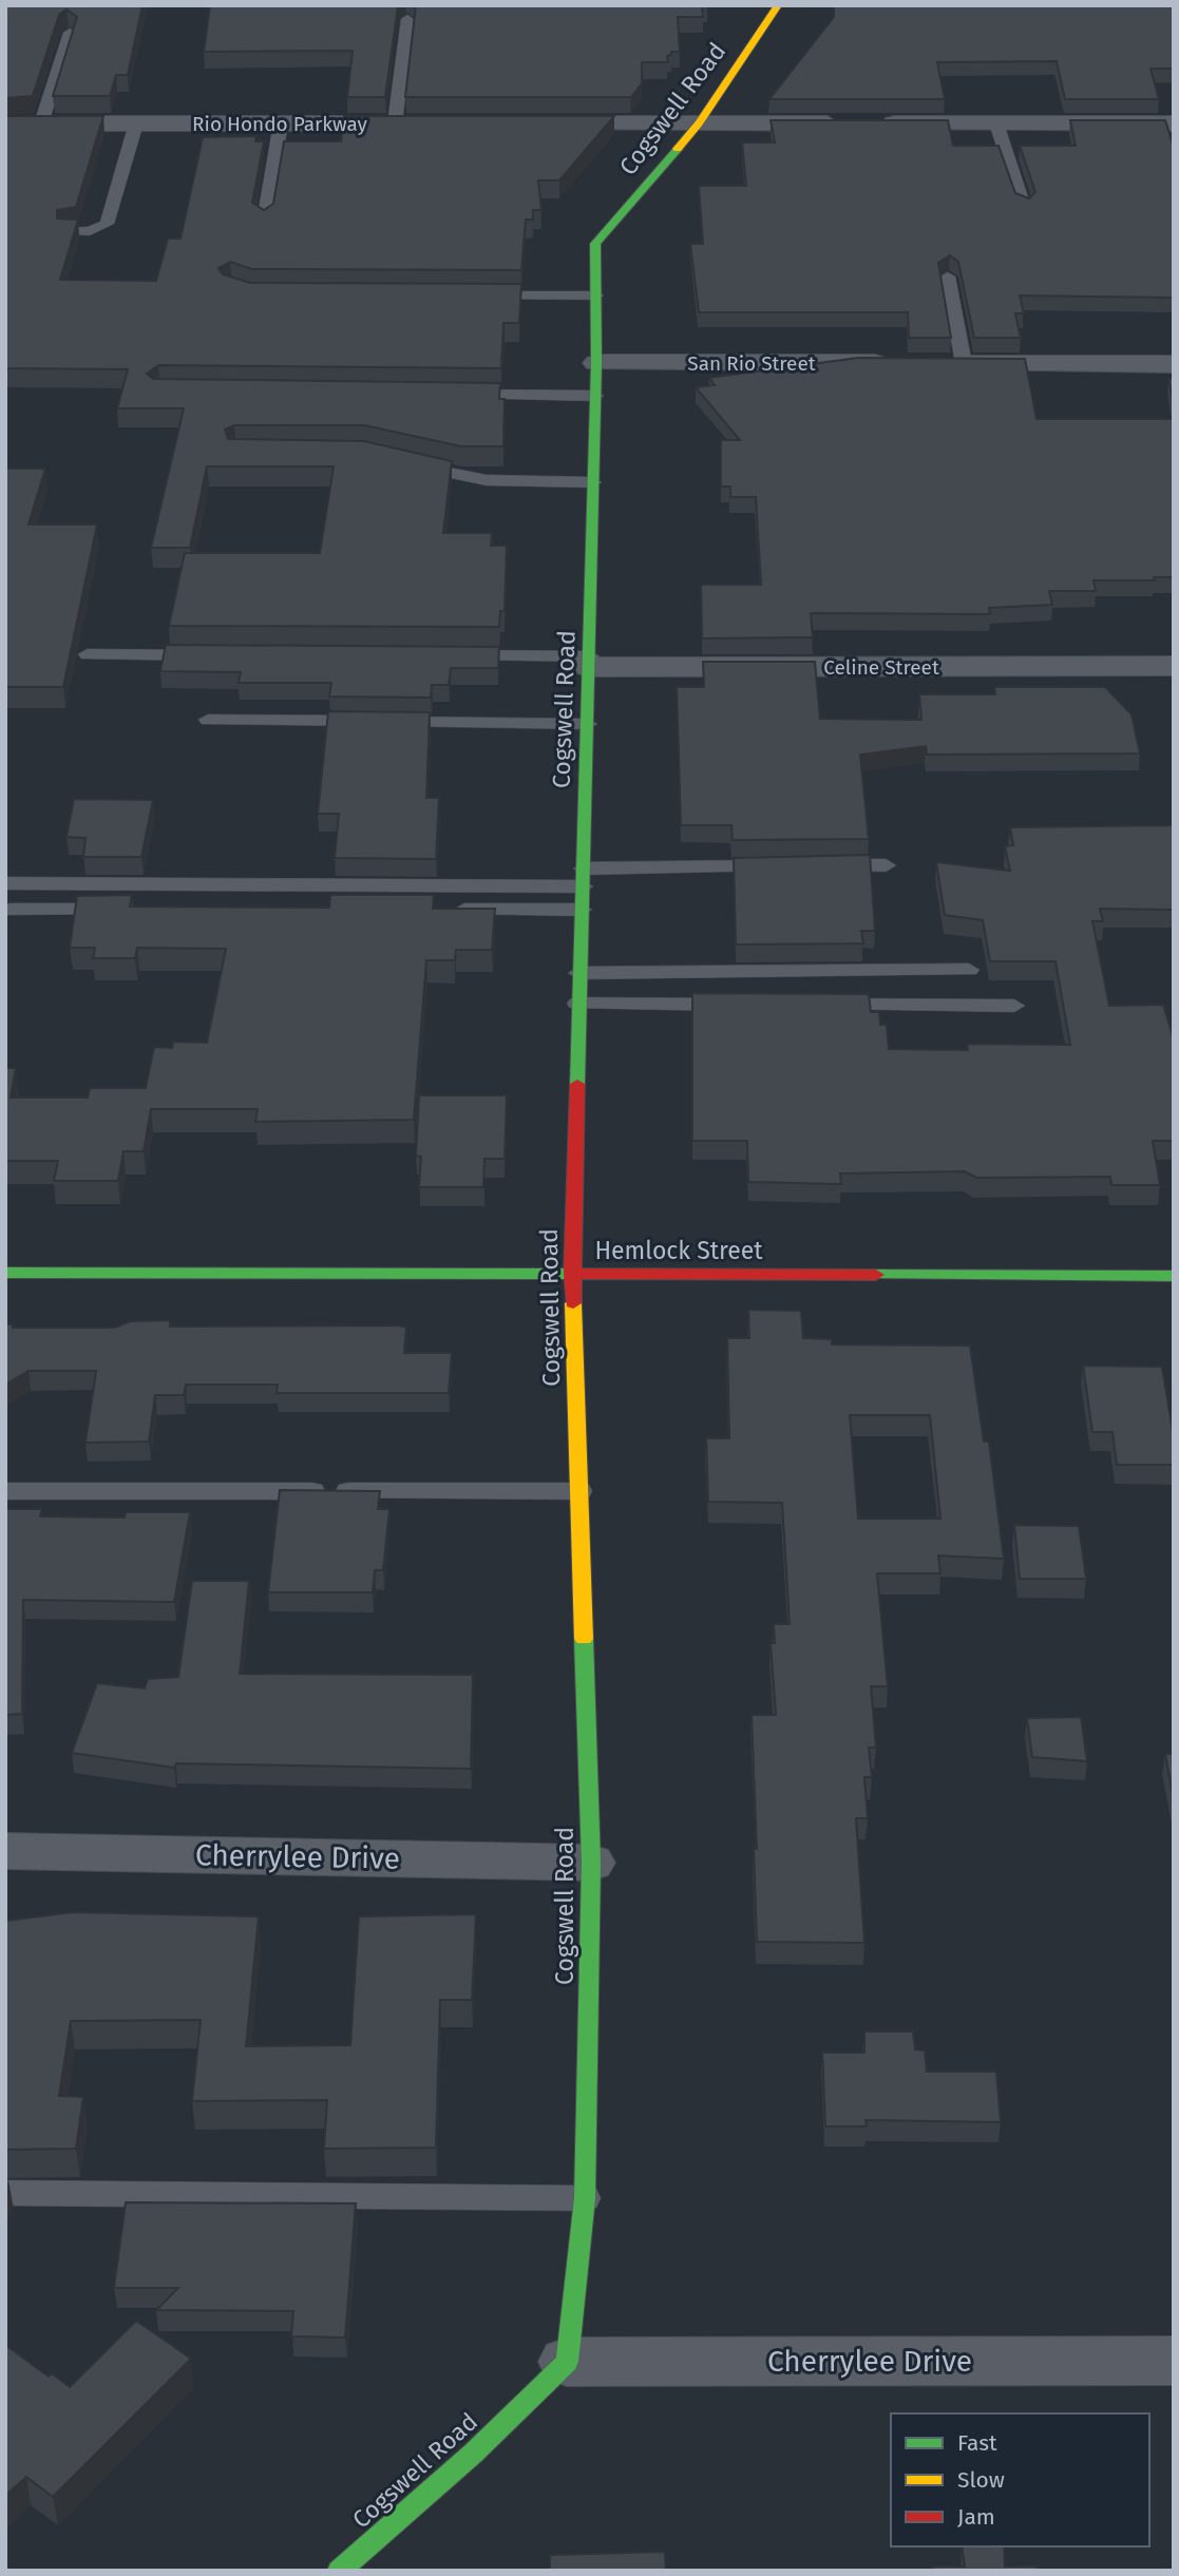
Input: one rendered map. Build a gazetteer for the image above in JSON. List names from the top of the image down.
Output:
{
  "streets": {
    "street": [
      "Cogswell Road",
      "Rio Hondo Parkway",
      "San Rio Street",
      "Celine Street",
      "Hemlock Street",
      "Cherrylee Drive"
    ]
  },
  "crossings": [
    ["Cogswell Road", "San Rio Street"],
    ["Cogswell Road", "Celine Street"],
    ["Cogswell Road", "Hemlock Street"],
    ["Cogswell Road", "Cherrylee Drive"]
  ],
  "legend": ["Fast", "Slow", "Jam"]
}
